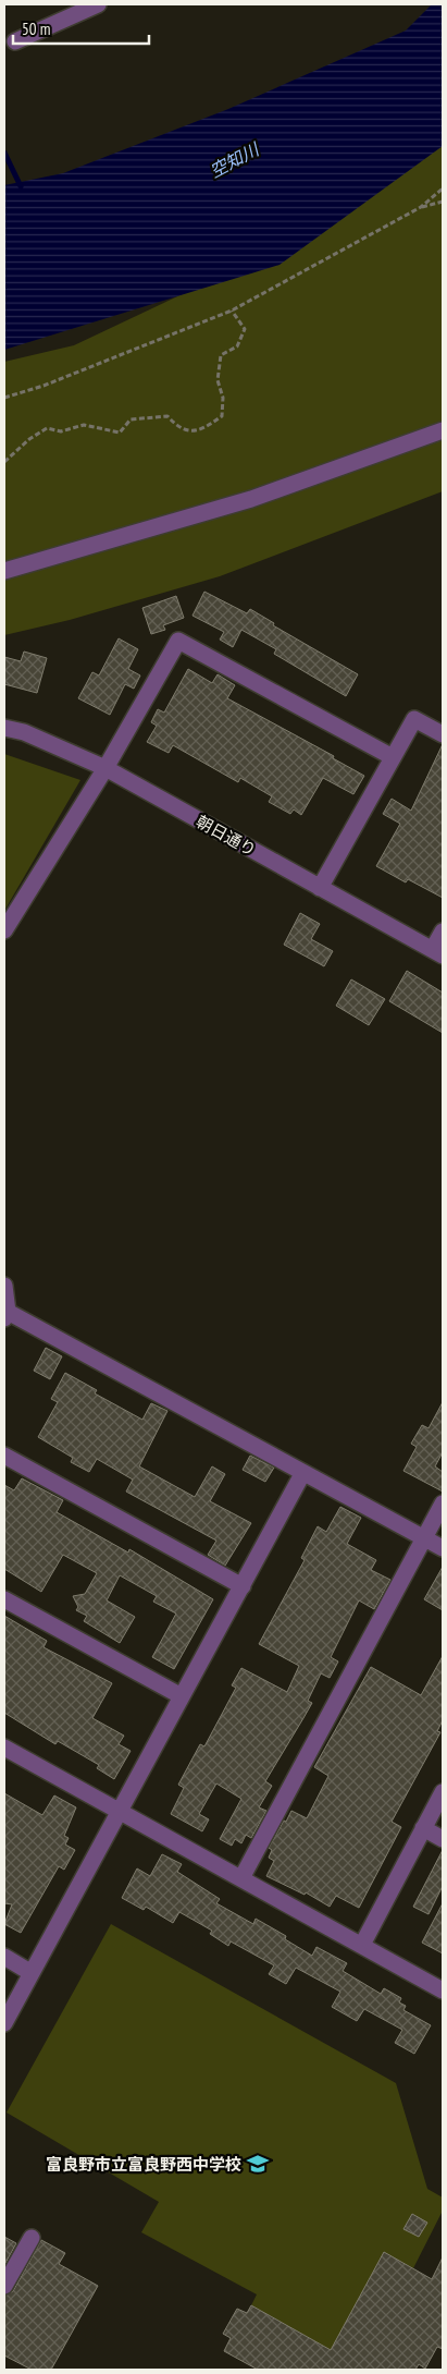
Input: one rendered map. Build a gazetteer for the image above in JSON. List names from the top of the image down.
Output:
{
  "streets": {
    "street": ["朝日通り"]
  },
  "water": ["空知川"],
  "places": {
    "school or university": ["富良野市立富良野西中学校"]
  },
  "scale_bar": "50 m"
}
